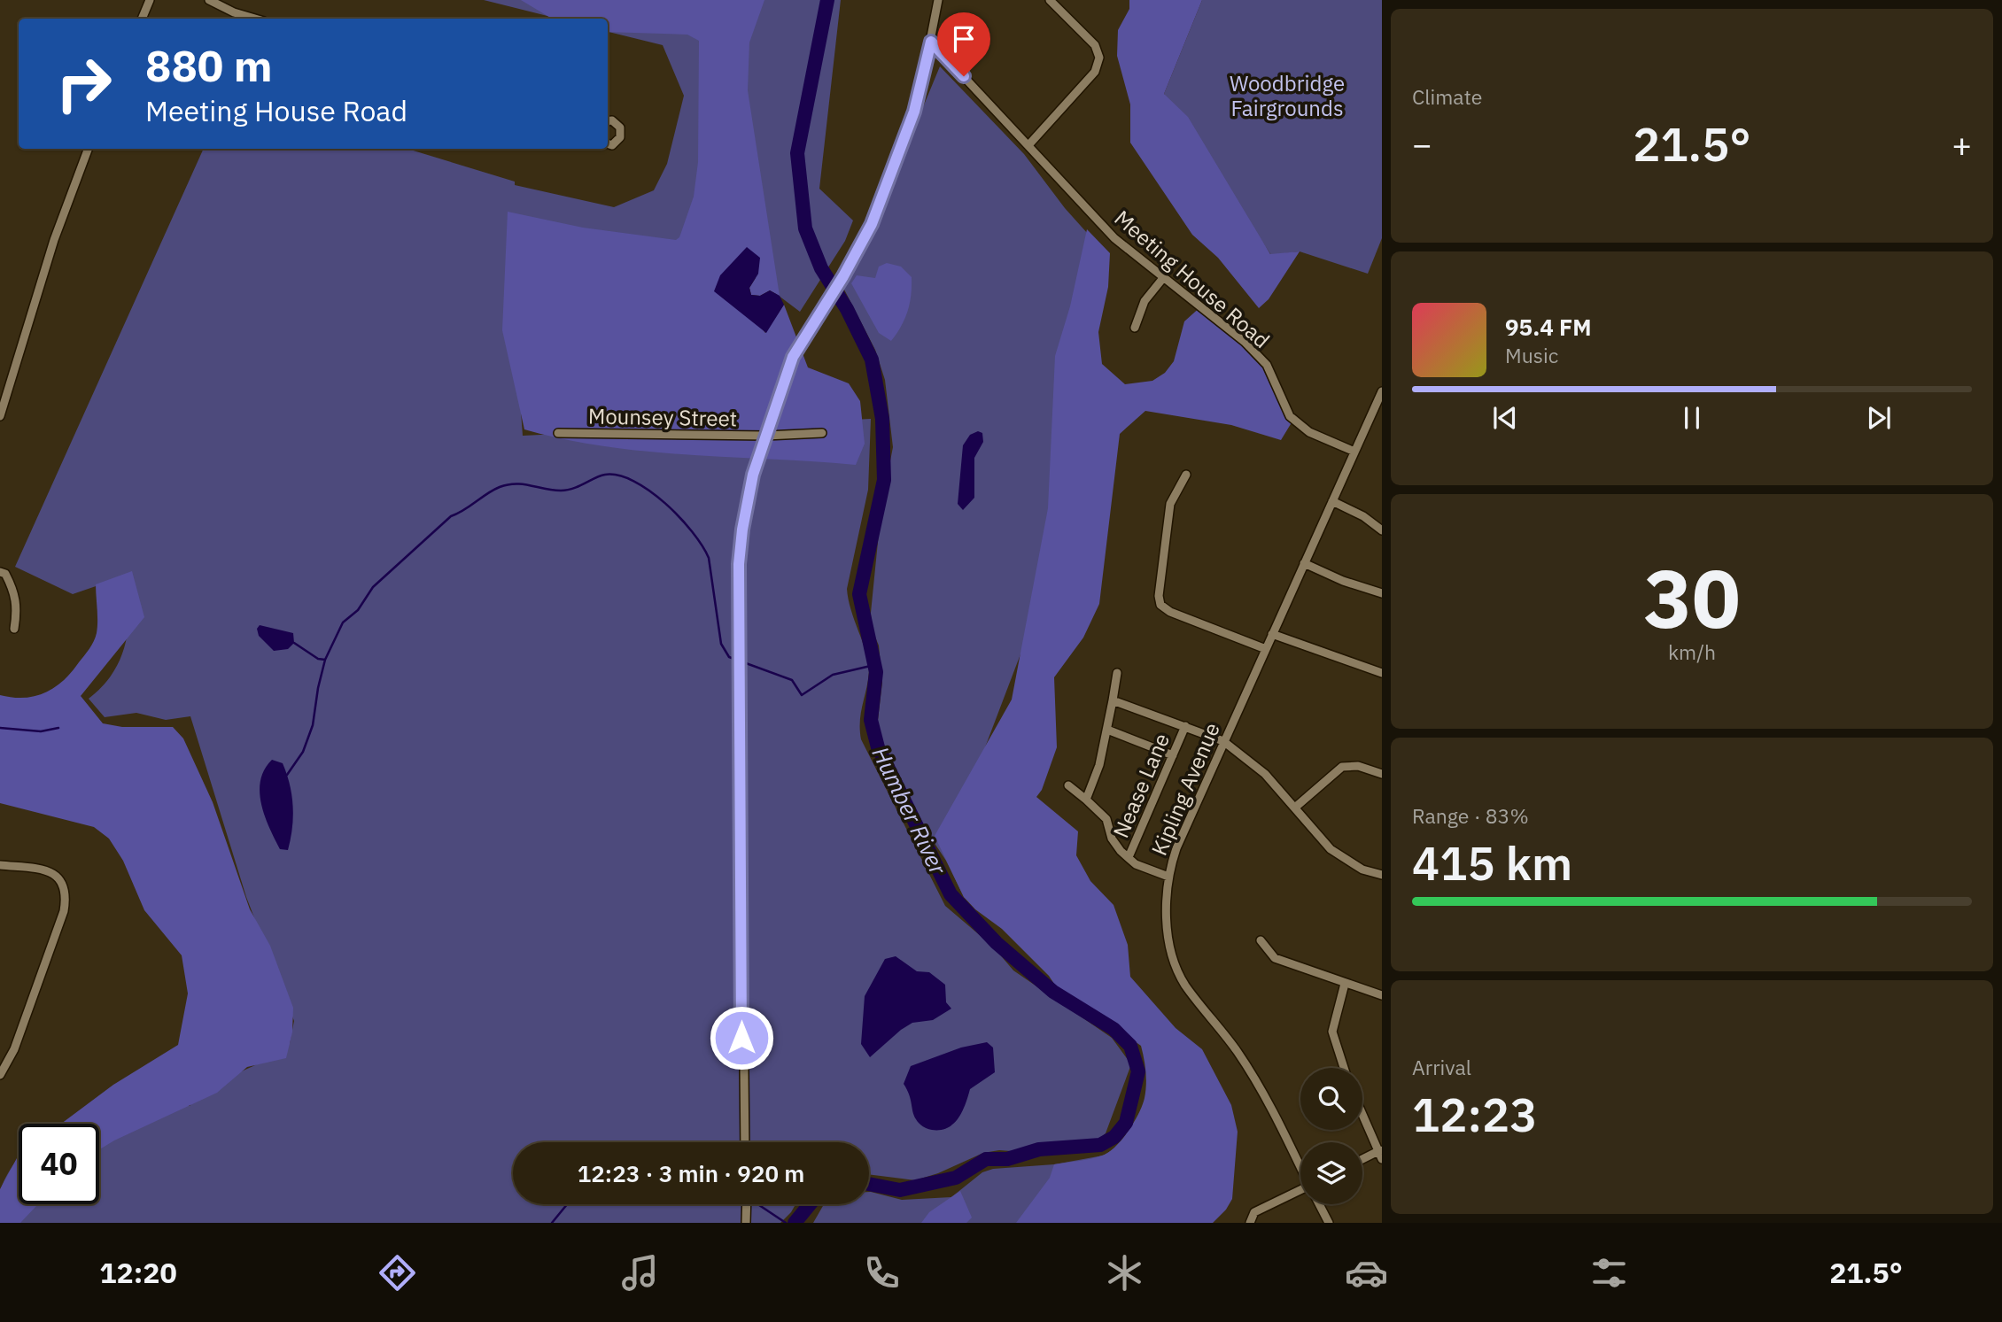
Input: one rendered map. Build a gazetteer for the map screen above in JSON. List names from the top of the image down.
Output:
{
  "streets": {
    "street": [
      "Meeting House Road",
      "Mounsey Street",
      "Nease Lane",
      "Kipling Avenue"
    ]
  },
  "crossings": [
    ["Meeting House Road", "Kipling Avenue"]
  ],
  "water": ["Humber River"],
  "parks": ["Woodbridge Fairgrounds"],
  "page": {
    "tile": [
      "Climate",
      ["30", "km/h"],
      ["Range · 83%", "415 km"],
      ["Arrival", "12:23"]
    ],
    "turn": ["880 m", "Meeting House Road"],
    "heat": ["−", "21.5°", "+"],
    "song": ["95.4 FM", "Music"],
    "limit": "40",
    "trip": "12:23 · 3 min · 920 m",
    "tabs": ["12:20", "21.5°"]
  }
}
